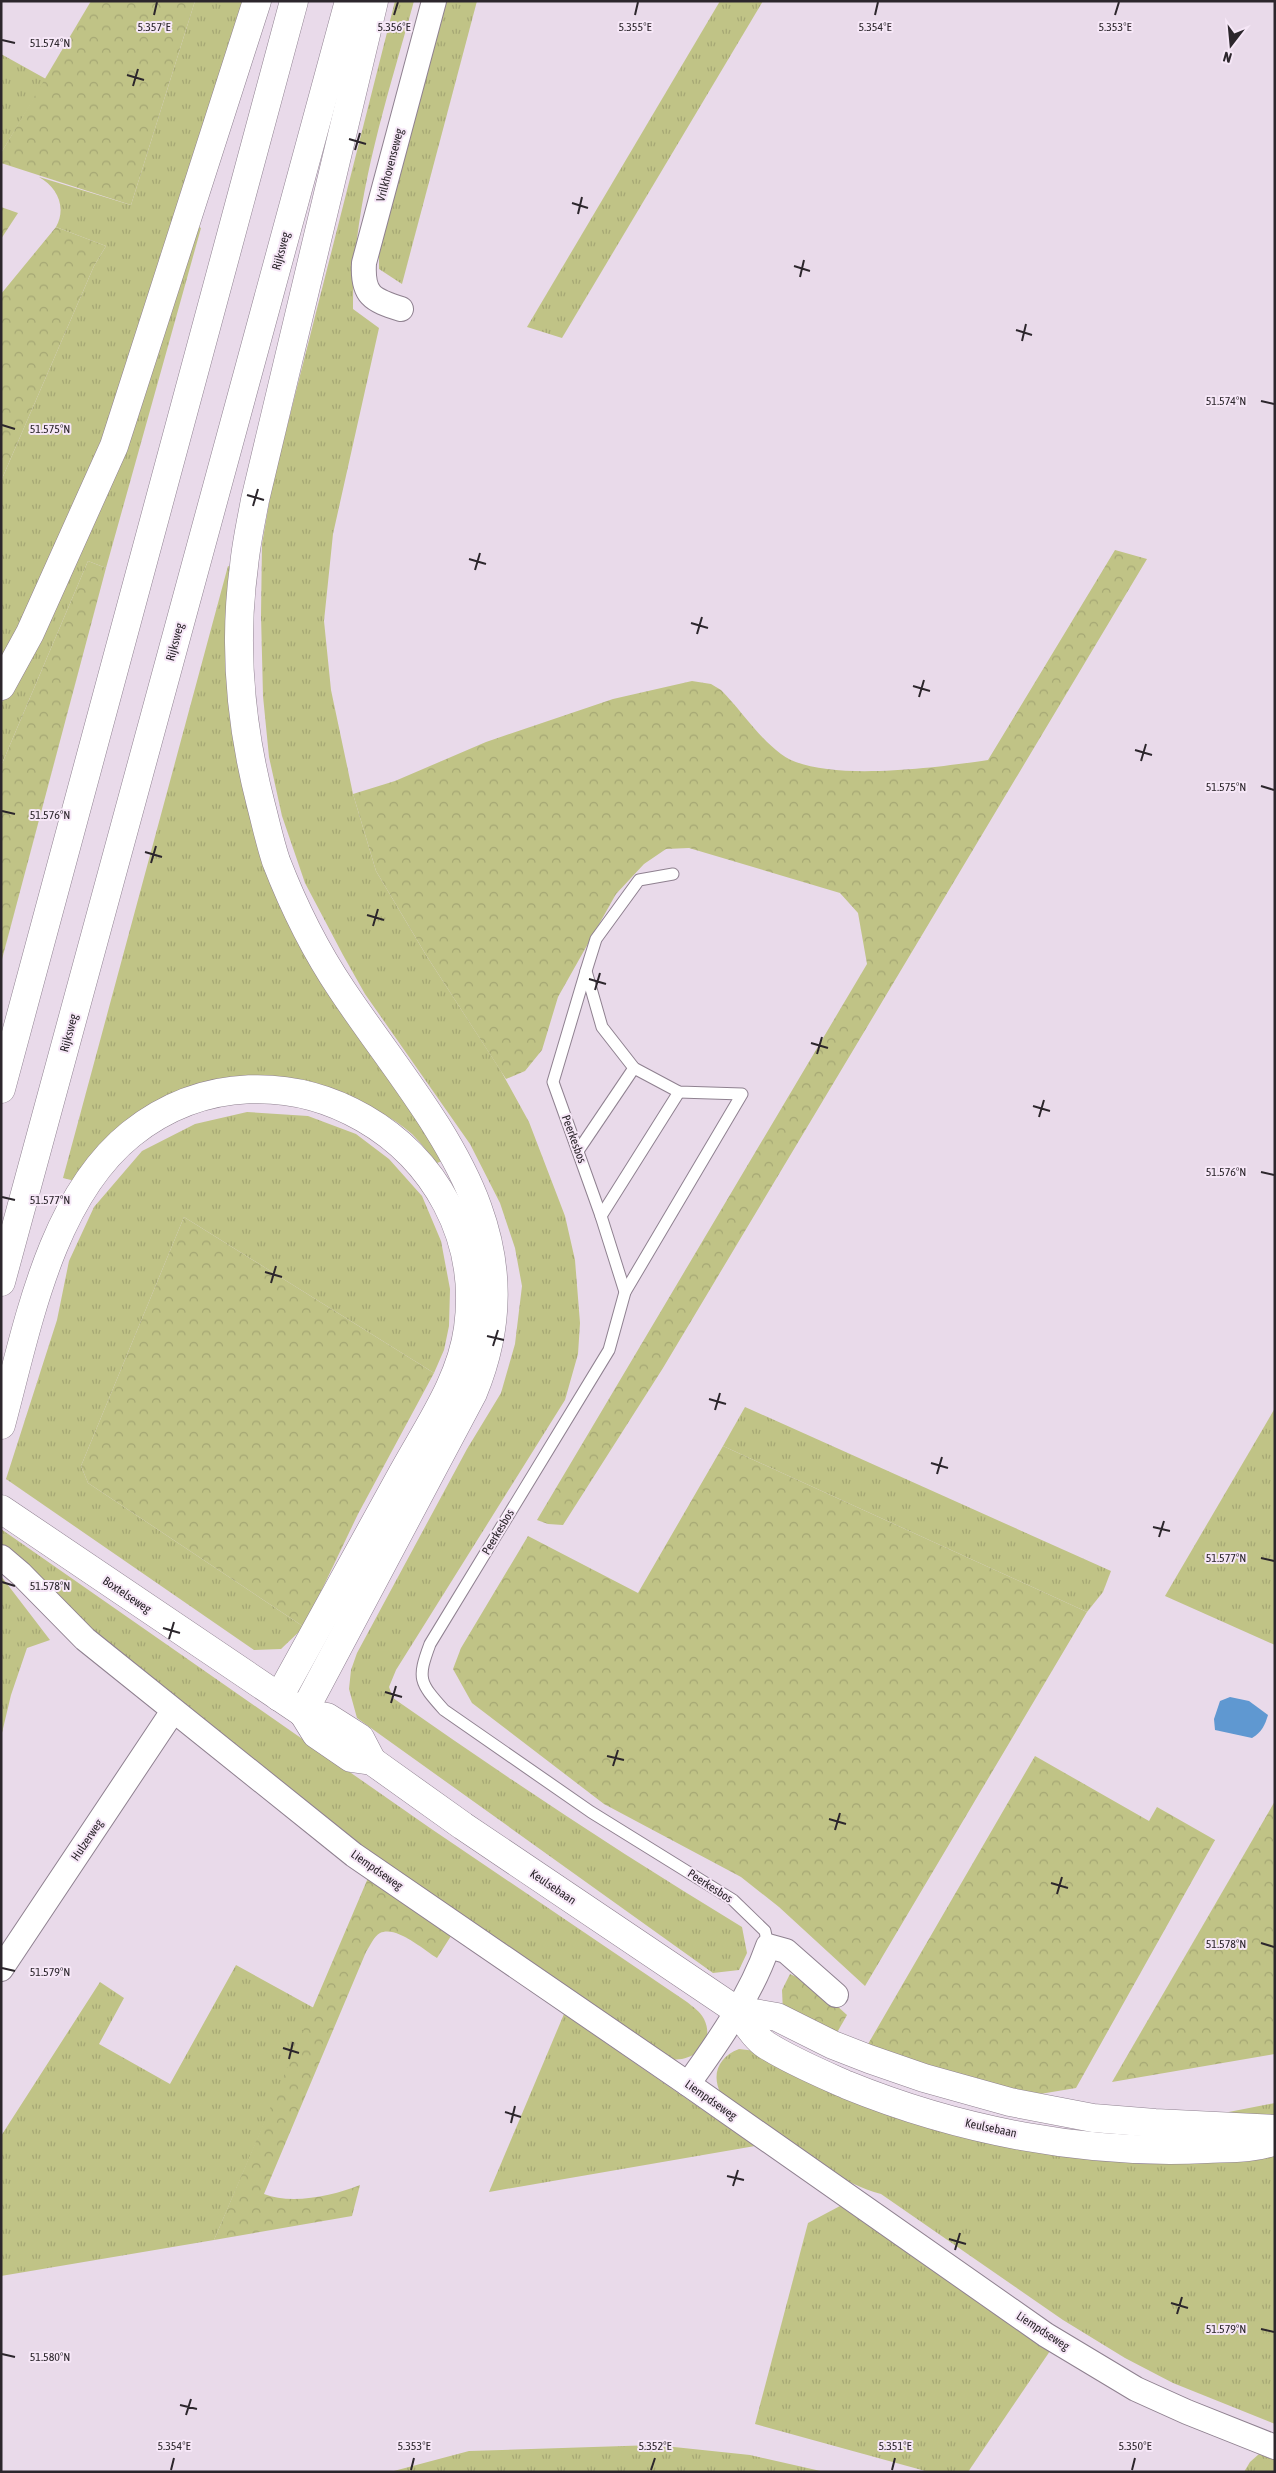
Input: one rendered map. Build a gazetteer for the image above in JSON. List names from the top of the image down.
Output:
{
  "streets": {
    "main road": ["Rijksweg", "Boxtelseweg", "Keulsebaan"],
    "street": ["Vrilkhovenseweg", "Hulzerweg", "Liempdseweg"],
    "lane": ["Peerkesbos"]
  },
  "crossings": [
    ["Boxtelseweg", "Keulsebaan"],
    ["Hulzerweg", "Liempdseweg"]
  ],
  "north": "bottom",
  "coordinates": [
    "5.357°E",
    "5.356°E",
    "5.355°E",
    "5.354°E",
    "5.353°E",
    "51.574°N",
    "51.575°N",
    "51.576°N",
    "51.577°N",
    "51.578°N",
    "51.579°N",
    "51.580°N",
    "5.352°E",
    "5.351°E",
    "5.350°E"
  ]
}
